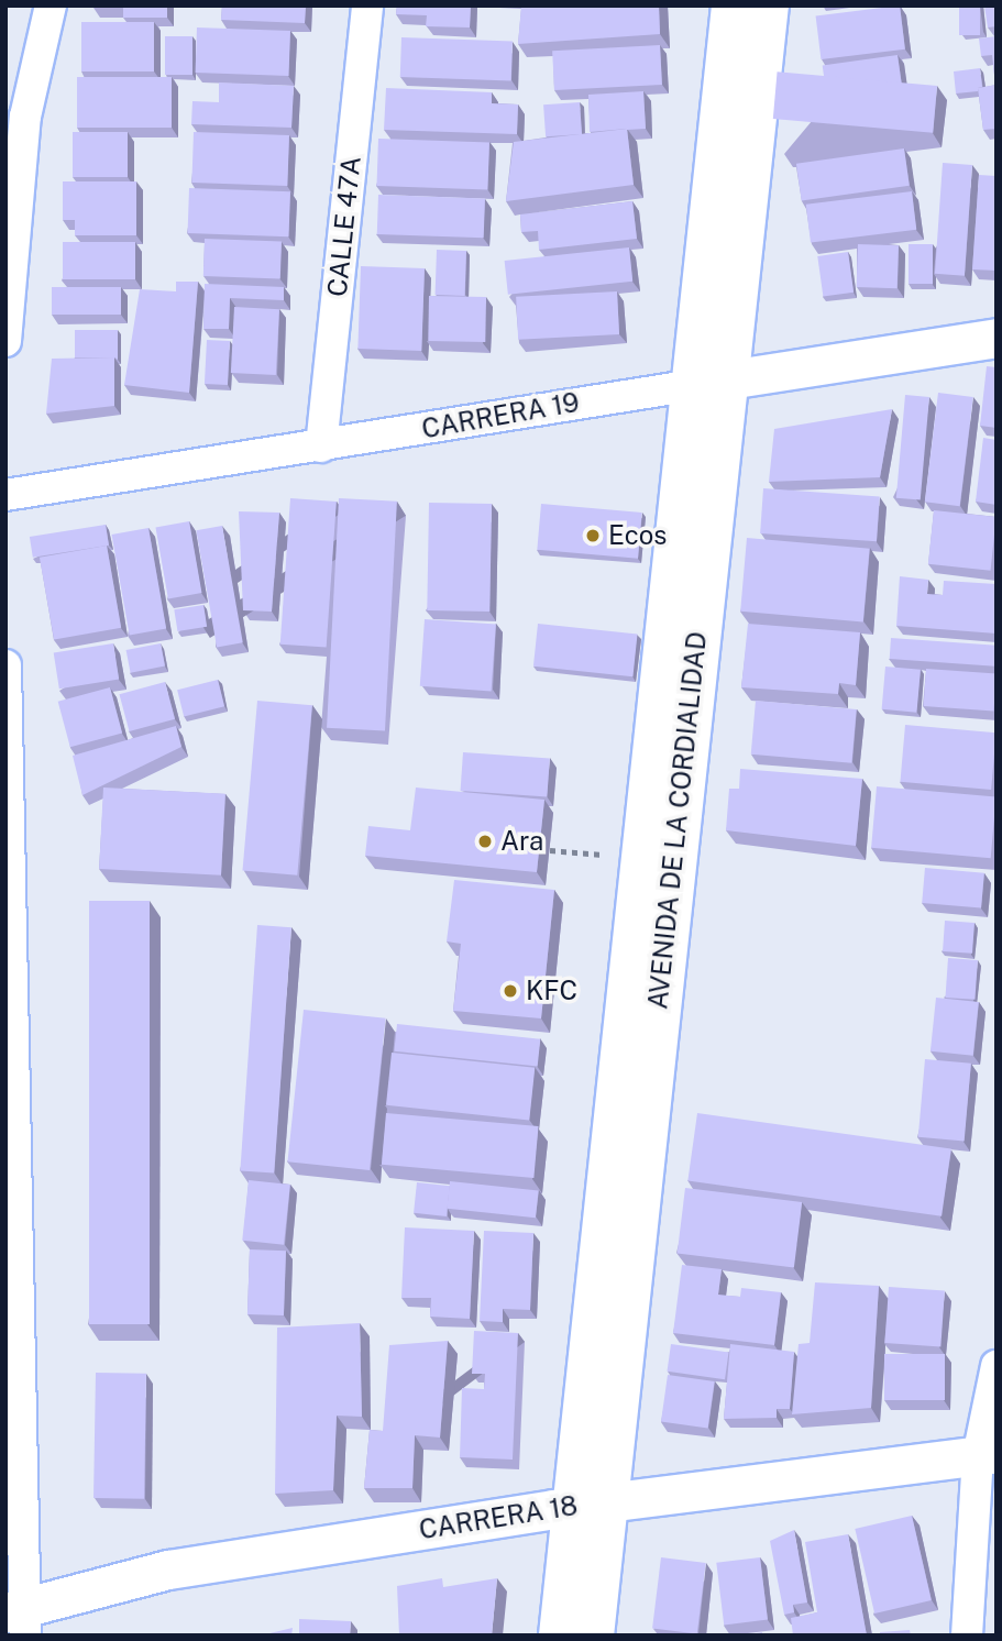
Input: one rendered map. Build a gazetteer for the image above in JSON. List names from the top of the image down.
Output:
{
  "streets": {
    "main road": ["AVENIDA DE LA CORDIALIDAD"],
    "street": ["CALLE 47A", "CARRERA 19", "CARRERA 18"]
  },
  "crossings": [
    ["CALLE 47A", "CARRERA 19"],
    ["CARRERA 19", "AVENIDA DE LA CORDIALIDAD"],
    ["AVENIDA DE LA CORDIALIDAD", "CARRERA 18"]
  ],
  "places": ["Ecos", "Ara", "KFC"]
}
